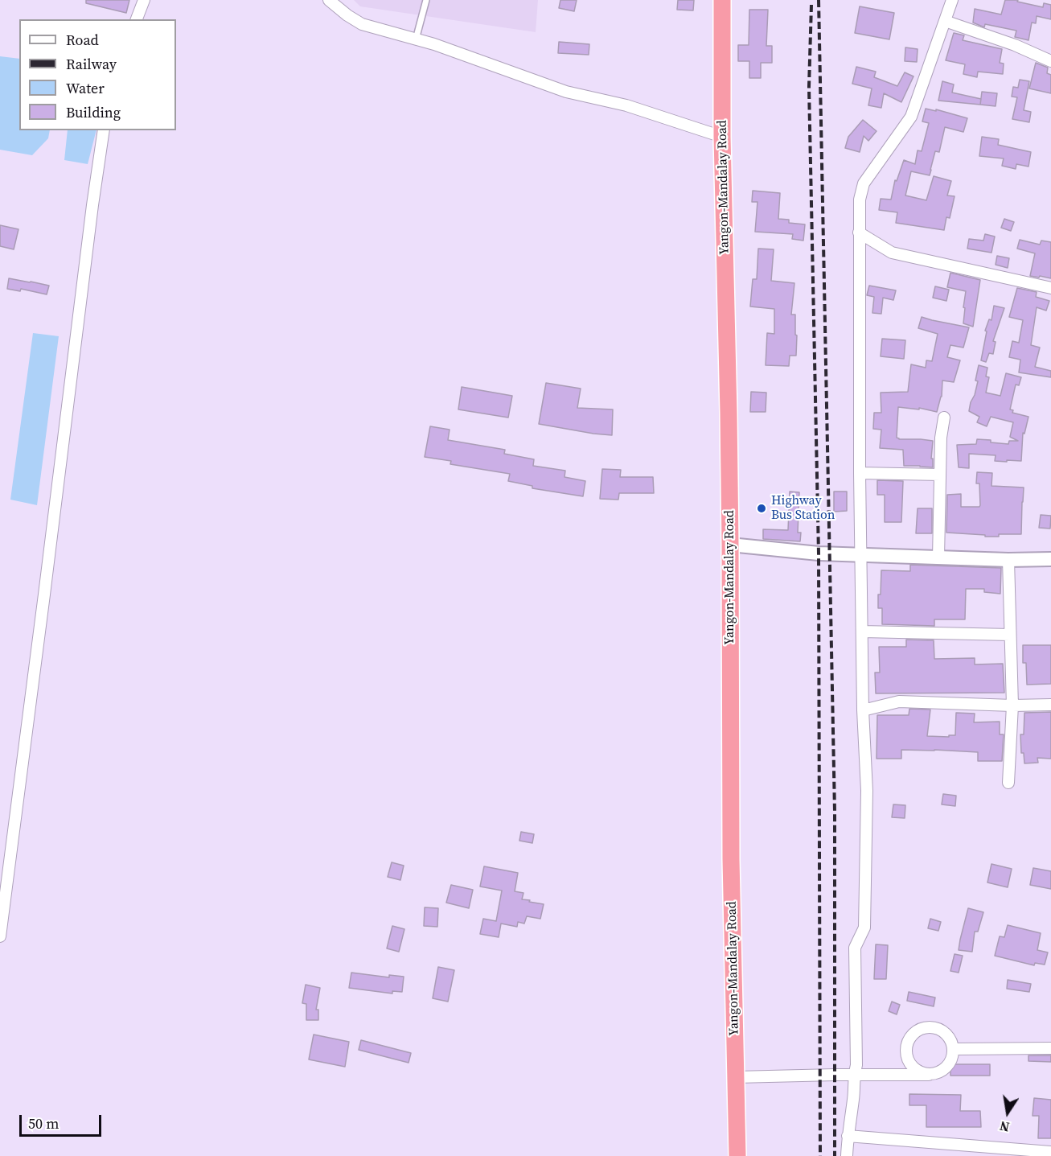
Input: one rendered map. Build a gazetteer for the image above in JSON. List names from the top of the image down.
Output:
{
  "streets": {
    "highway": ["Yangon-Mandalay Road"]
  },
  "places": ["Highway Bus Station"],
  "legend": [
    "Road",
    "Railway",
    "Water",
    "Building"
  ],
  "scale_bar": "50 m",
  "north": "bottom"
}
